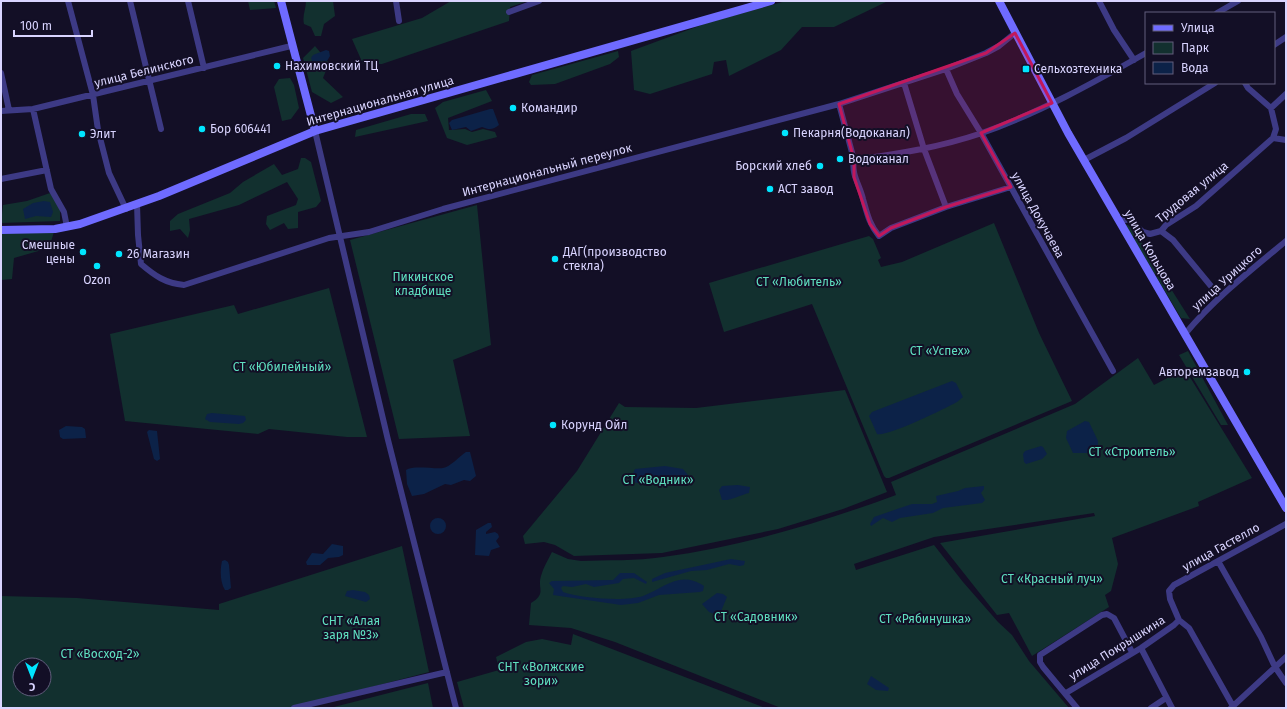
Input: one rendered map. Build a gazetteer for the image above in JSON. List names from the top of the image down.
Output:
{
  "streets": {
    "main road": ["Интернациональная улица", "улица Кольцова"],
    "street": [
      "улица Белинского",
      "Интернациональный переулок",
      "Трудовая улица",
      "улица Докучаева",
      "улица Урицкого",
      "улица Гастелло",
      "улица Покрышкина"
    ]
  },
  "crossings": [
    ["Интернациональная улица", "Интернациональный переулок"],
    ["Интернациональный переулок", "улица Докучаева"],
    ["Интернациональный переулок", "улица Кольцова"],
    ["Трудовая улица", "улица Кольцова"],
    ["улица Кольцова", "улица Урицкого"],
    ["улица Гастелло", "улица Покрышкина"]
  ],
  "parks": [
    "Пикинское кладбище",
    "СТ «Любитель»",
    "СТ «Успех»",
    "СТ «Юбилейный»",
    "СТ «Строитель»",
    "СТ «Водник»",
    "СТ «Красный луч»",
    "СТ «Садовник»",
    "СТ «Рябинушка»",
    "СНТ «Алая заря №3»",
    "СТ «Восход-2»",
    "СНТ «Волжские зори»"
  ],
  "places": {
    "other": [
      "Нахимовский ТЦ",
      "Командир",
      "Бор 606441",
      "Пекарня(Водоканал)",
      "Элит",
      "Водоканал",
      "Борский хлеб",
      "АСТ завод",
      "Смешные цены",
      "26 Магазин",
      "ДАГ(производство стекла)",
      "Ozon",
      "Авторемзавод",
      "Корунд Ойл"
    ],
    "transit": ["Сельхозтехника"]
  },
  "legend": ["Улица", "Парк", "Вода"],
  "scale_bar": "100 m",
  "north": "bottom"
}
